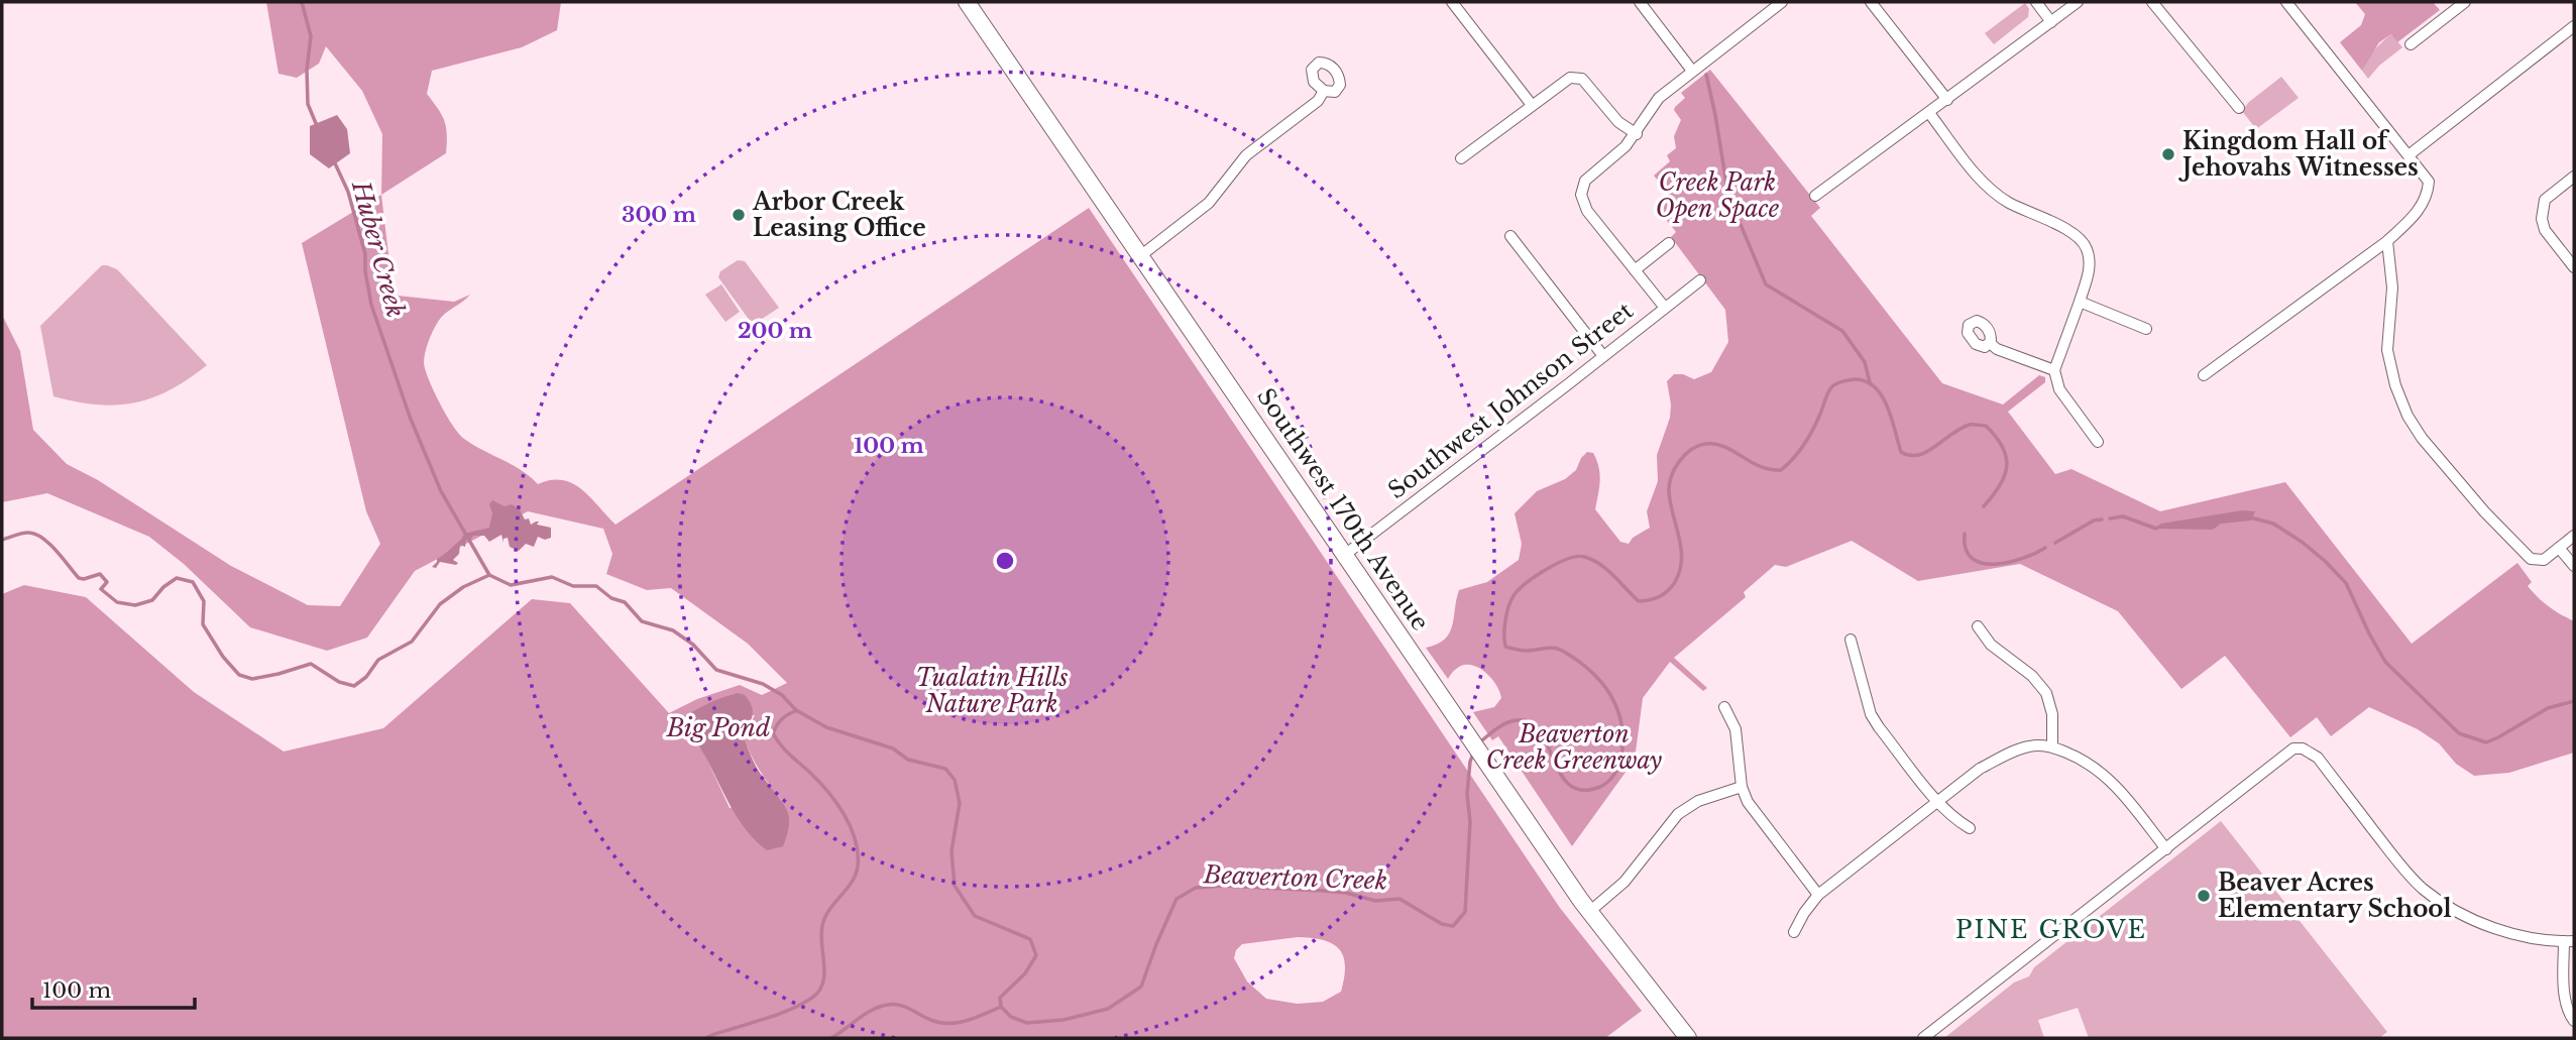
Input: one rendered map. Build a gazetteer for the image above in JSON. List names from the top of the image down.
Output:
{
  "streets": {
    "main road": ["Southwest 170th Avenue"],
    "street": ["Southwest Johnson Street"]
  },
  "crossings": [
    ["Southwest Johnson Street", "Southwest 170th Avenue"]
  ],
  "districts": ["PINE GROVE"],
  "water": ["Huber Creek", "Big Pond", "Beaverton Creek"],
  "parks": ["Creek Park Open Space", "Tualatin Hills Nature Park", "Beaverton Creek Greenway"],
  "places": ["Kingdom Hall of Jehovahs Witnesses", "Arbor Creek Leasing Office", "Beaver Acres Elementary School"],
  "scale_bar": "100 m",
  "rings": ["300 m", "200 m", "100 m"]
}
